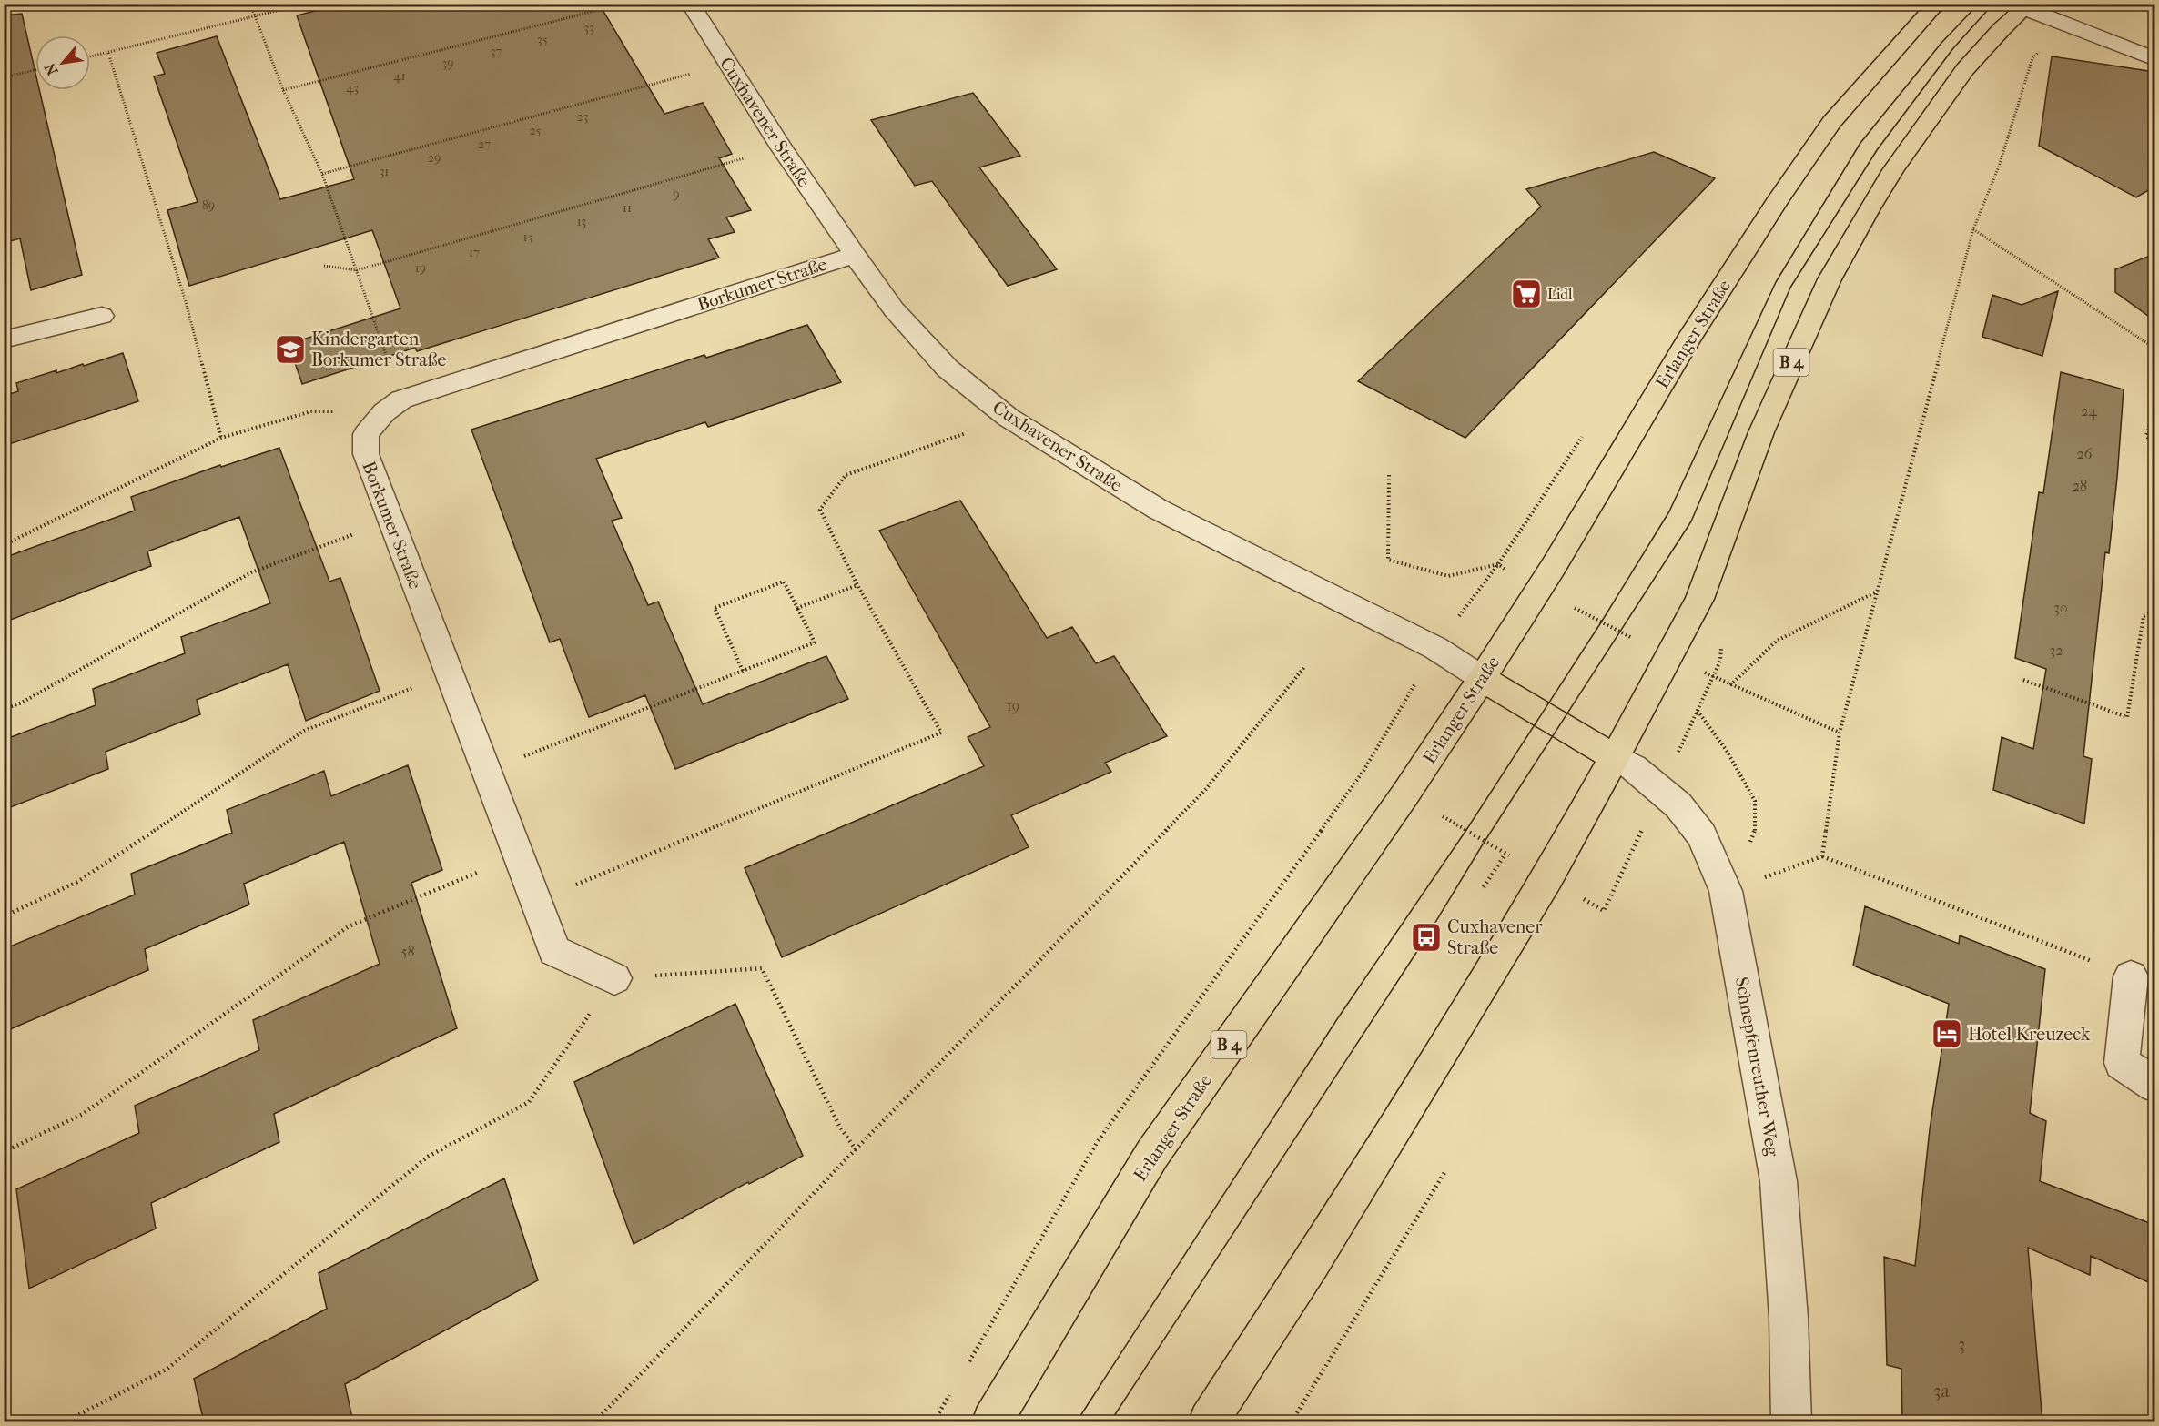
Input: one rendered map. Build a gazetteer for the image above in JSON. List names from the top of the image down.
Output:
{
  "streets": {
    "main road": ["Erlanger Straße", "B 4"],
    "street": ["Cuxhavener Straße", "Borkumer Straße", "Schnepfenreuther Weg"]
  },
  "crossings": [
    ["Cuxhavener Straße", "Borkumer Straße"],
    ["Cuxhavener Straße", "Erlanger Straße"],
    ["B 4", "Schnepfenreuther Weg"]
  ],
  "places": {
    "supermarket": ["Lidl"],
    "school or university": ["Kindergarten Borkumer Straße"],
    "bus stop": ["Cuxhavener Straße"],
    "hotel": ["Hotel Kreuzeck"]
  },
  "house_numbers": [
    "33",
    "35",
    "37",
    "39",
    "41",
    "43",
    "23",
    "25",
    "27",
    "29",
    "31",
    "9",
    "89",
    "11",
    "13",
    "15",
    "17",
    "19",
    "24",
    "26",
    "28",
    "30",
    "32",
    "19",
    "58",
    "3",
    "3a"
  ],
  "north": "bottom left"
}
